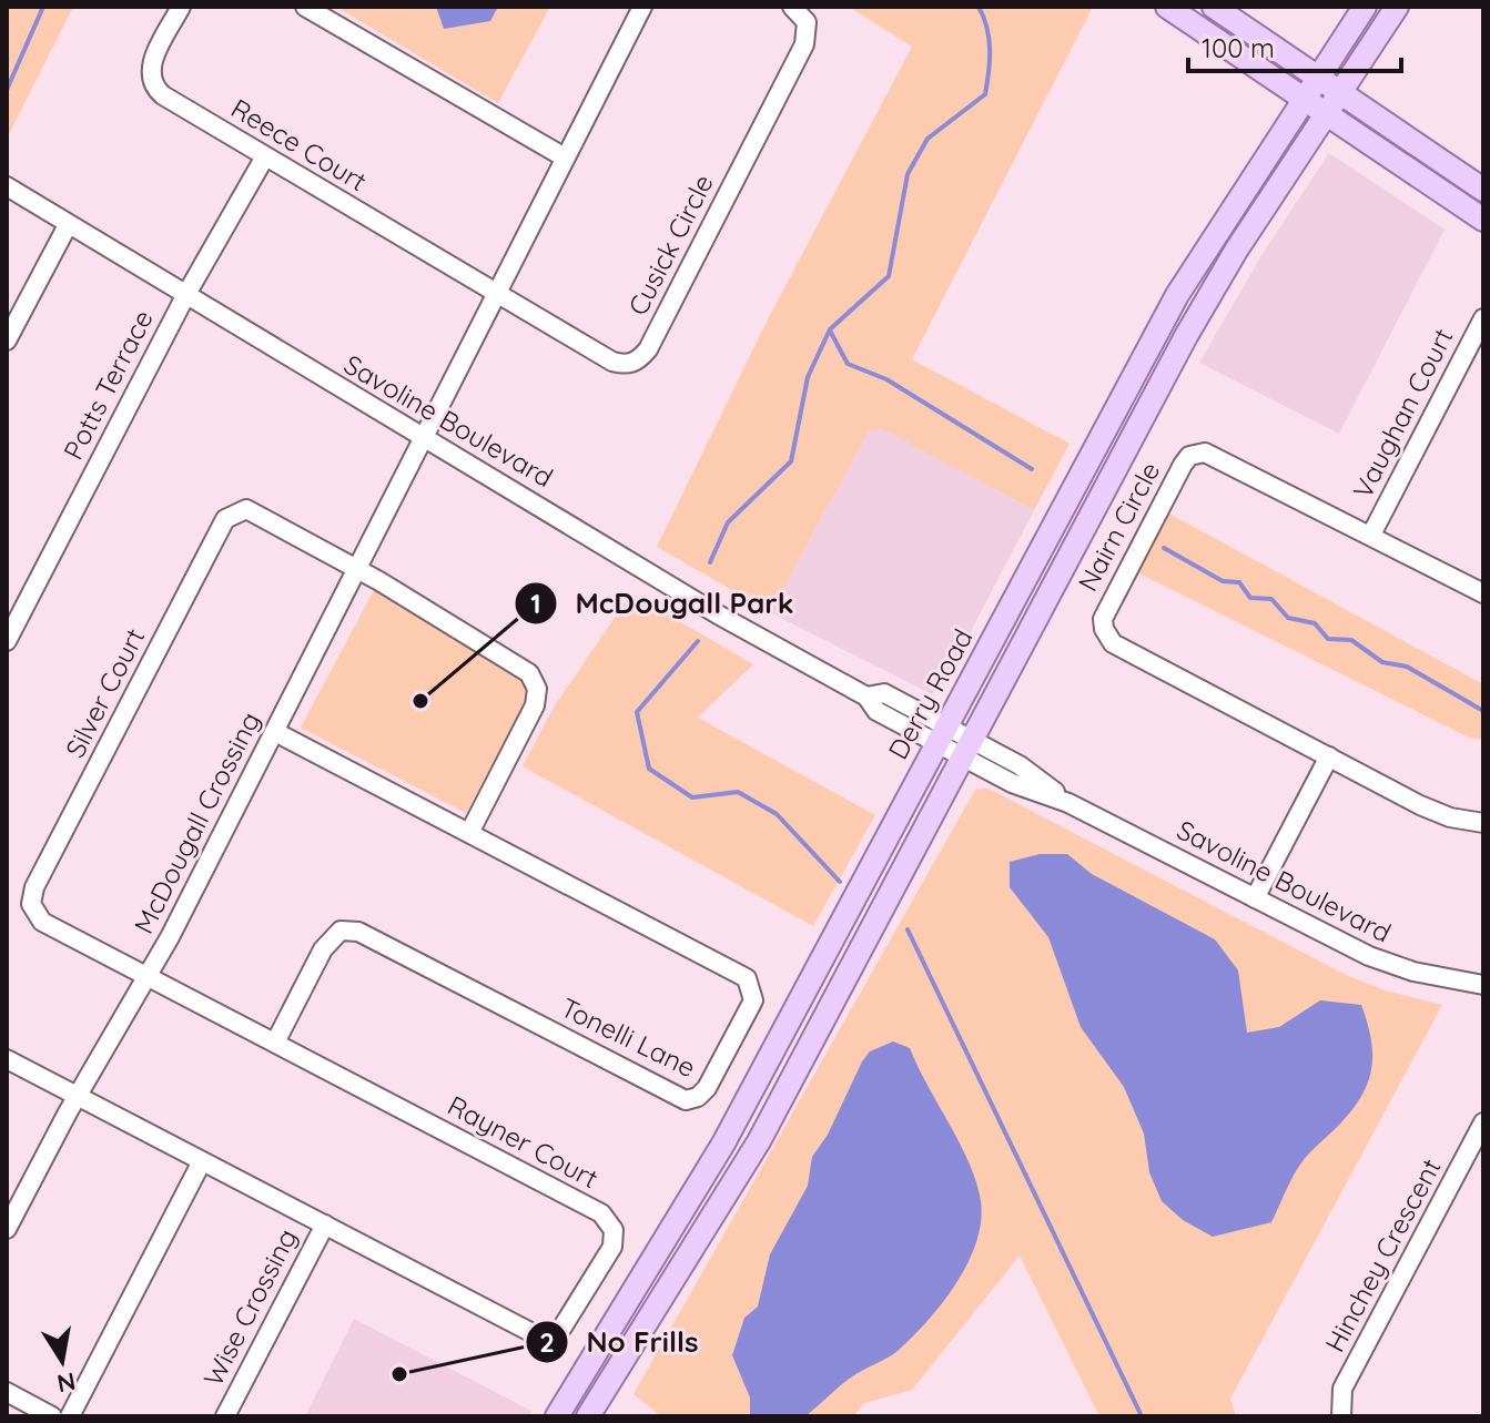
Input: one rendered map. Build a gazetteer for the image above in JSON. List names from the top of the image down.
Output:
{
  "streets": {
    "main road": ["Derry Road"],
    "street": [
      "Reece Court",
      "Cusick Circle",
      "Potts Terrace",
      "Vaughan Court",
      "Savoline Boulevard",
      "Nairn Circle",
      "Silver Court",
      "McDougall Crossing",
      "Tonelli Lane",
      "Rayner Court",
      "Hinchey Crescent",
      "Wise Crossing"
    ]
  },
  "crossings": [
    ["Reece Court", "Cusick Circle"],
    ["Reece Court", "Potts Terrace"],
    ["Potts Terrace", "Savoline Boulevard"],
    ["Vaughan Court", "Nairn Circle"],
    ["Savoline Boulevard", "Derry Road"],
    ["Savoline Boulevard", "McDougall Crossing"],
    ["Silver Court", "McDougall Crossing"],
    ["Silver Court", "Rayner Court"],
    ["McDougall Crossing", "Tonelli Lane"],
    ["McDougall Crossing", "Rayner Court"],
    ["Tonelli Lane", "Rayner Court"],
    ["Rayner Court", "Wise Crossing"]
  ],
  "places": ["McDougall Park", "No Frills"],
  "scale_bar": "100 m",
  "north": "bottom"
}
